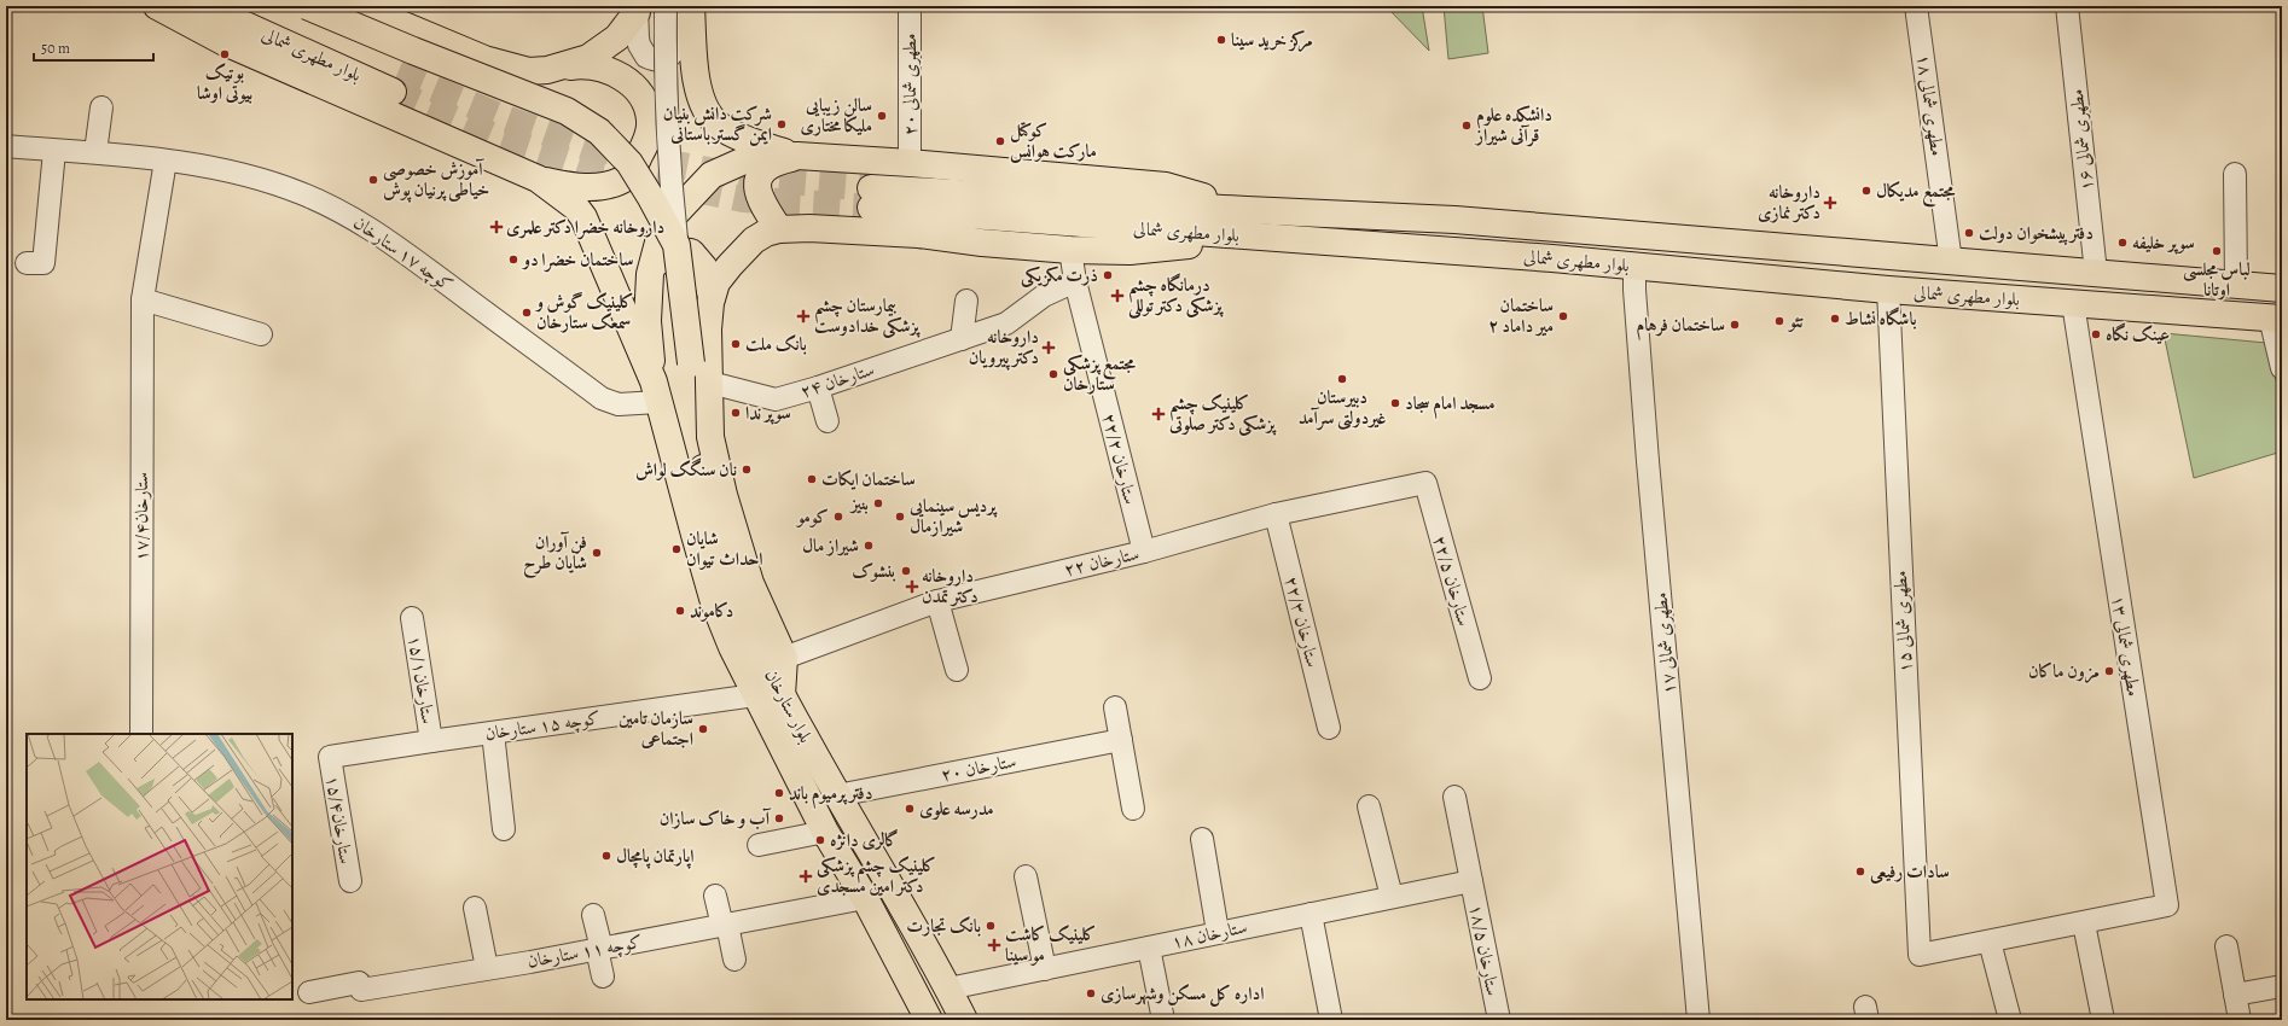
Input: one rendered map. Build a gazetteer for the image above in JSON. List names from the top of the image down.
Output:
{
  "streets": {
    "main road": ["بلوار مطهرى شمالى", "بلوار ستارخان"],
    "street": [
      "۲۰ مطهری شمالی",
      "۱۸ مطهری شمالی",
      "۱۶ مطهری شمالی",
      "کوچه ۱۷ ستارخان",
      "۲۴ ستارخان",
      "۲۲/۲ ستارخان",
      "ستارخان۱۷/۴",
      "۲۲ ستارخان",
      "۲۲/۵ ستارخان",
      "۲۲/۳ ستارخان",
      "۱۵ مطهری شمالی",
      "۱۷ مطهری شمالی",
      "۱۳ مطهری شمالی",
      "ستارخان۱۵/۱",
      "کوچه ۱۵ ستارخان",
      "۲۰ ستارخان",
      "ستارخان۱۵/۴",
      "۱۸ ستارخان",
      "۱۸/۵ ستارخان",
      "کوچه ۱۱ ستارخان"
    ]
  },
  "crossings": [
    ["بلوار مطهرى شمالى", "۱۸ مطهری شمالی"],
    ["بلوار مطهرى شمالى", "۱۶ مطهری شمالی"],
    ["بلوار مطهرى شمالى", "۱۵ مطهری شمالی"],
    ["بلوار مطهرى شمالى", "۱۷ مطهری شمالی"],
    ["بلوار مطهرى شمالى", "۱۳ مطهری شمالی"],
    ["کوچه ۱۷ ستارخان", "ستارخان۱۷/۴"],
    ["کوچه ۱۷ ستارخان", "بلوار ستارخان"],
    ["۲۴ ستارخان", "۲۲/۲ ستارخان"],
    ["۲۲/۲ ستارخان", "۲۲ ستارخان"],
    ["۲۲ ستارخان", "۲۲/۵ ستارخان"],
    ["۲۲ ستارخان", "۲۲/۳ ستارخان"],
    ["ستارخان۱۵/۱", "کوچه ۱۵ ستارخان"],
    ["بلوار ستارخان", "کوچه ۱۵ ستارخان"],
    ["بلوار ستارخان", "۲۰ ستارخان"],
    ["بلوار ستارخان", "۱۸ ستارخان"],
    ["بلوار ستارخان", "کوچه ۱۱ ستارخان"],
    ["کوچه ۱۵ ستارخان", "ستارخان۱۵/۴"],
    ["۱۸ ستارخان", "۱۸/۵ ستارخان"]
  ],
  "places": {
    "other": [
      "مرکز خرید سینا",
      "بوتیک بیوتی اوشا",
      "سالن زیبایی ملیکا مختاری",
      "شرکت دانش بنیان ایمن گستر باستانی",
      "دانشکده علوم قرآنی شیراز",
      "کوکتل مارکت هوانس",
      "آموزش خصوصی خیاطی پرنیان پوش",
      "مجتمع مدیکال",
      "دفترپیشخوان دولت",
      "سوپر خلیفه",
      "لباس مجلسی اوتانا",
      "ساختمان خضرا دو",
      "ذرت مکزیکی",
      "کلینیک گوش و سمعک ستارخان",
      "ساختمان میر داماد ۲",
      "باشگاه نشاط",
      "تئو",
      "ساختمان فرهام",
      "عینک نگاه",
      "بانک ملت",
      "مجتمع پزشکی ستارخان",
      "دبیرستان غیردولتی سرآمد",
      "مسجد امام سجاد",
      "سوپر ندا",
      "نان سنگک لواش",
      "ساختمان ایکات",
      "بنیز",
      "کومو",
      "پردیس سینمایی شیرازمال",
      "شیراز مال",
      "شایان احداث تیوان",
      "فن آوران شایان طرح",
      "بنشوک",
      "دکاموند",
      "مزون ماکان",
      "سازمان تامین اجتماعی",
      "دفتر پرمیوم باند",
      "مدرسه علوی",
      "آب و خاک سازان",
      "گالری دانژه",
      "اپارتمان پامچال",
      "سادات رفیعی",
      "بانک تجارت",
      "اداره کل مسکن وشهرسازی"
    ],
    "health": [
      "داروخانه دکتر نمازی",
      "داروخانه خضرا دکتر علمری",
      "درمانگاه چشم پزشكی دكتر توللی",
      "بیمارستان چشم پزشکی خدادوست",
      "داروخانه دکتر پیرویان",
      "کلینیک چشم پزشکی دکتر صلوتی",
      "داروخانه دکتر تمدن",
      "کلینیک چشم پزشکی دکتر امین مسجدی",
      "کلینیک کاشت مو سینا"
    ]
  },
  "scale_bar": "50 m"
}
